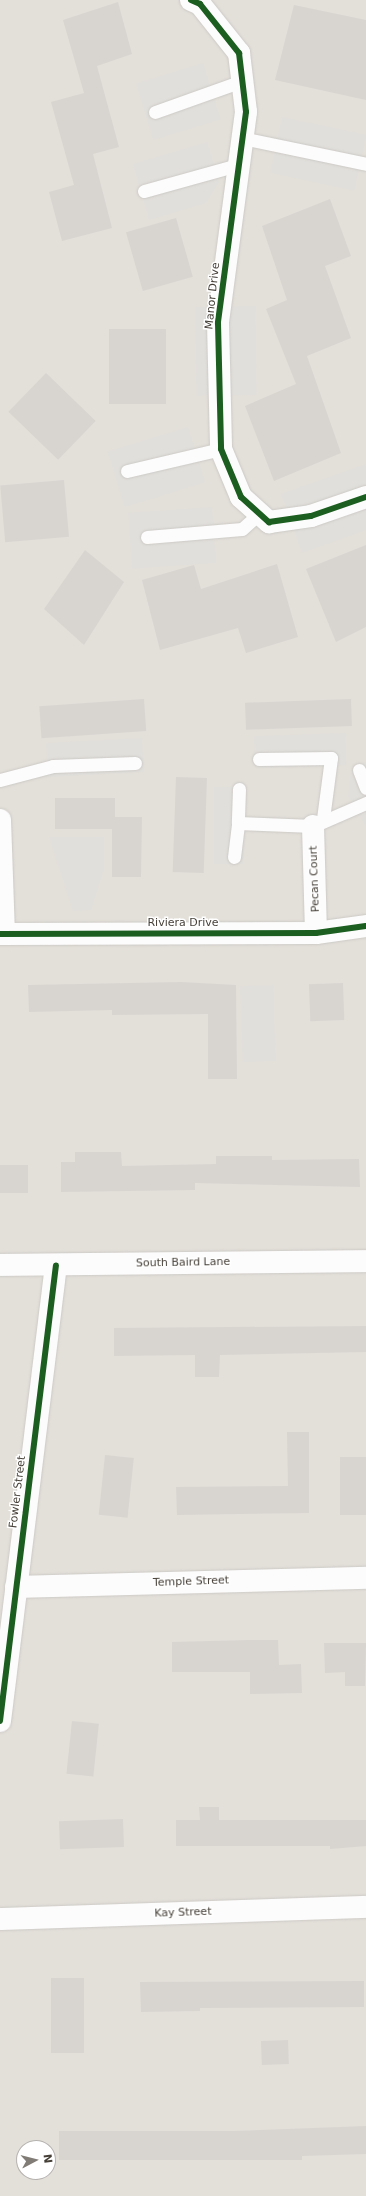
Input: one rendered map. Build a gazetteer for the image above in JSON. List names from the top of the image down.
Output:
{
  "streets": {
    "street": [
      "Manor Drive",
      "Pecan Court",
      "Riviera Drive",
      "South Baird Lane",
      "Fowler Street",
      "Temple Street",
      "Kay Street"
    ]
  },
  "crossings": [
    ["Pecan Court", "Riviera Drive"],
    ["South Baird Lane", "Fowler Street"],
    ["Fowler Street", "Temple Street"]
  ],
  "north": "right"
}
